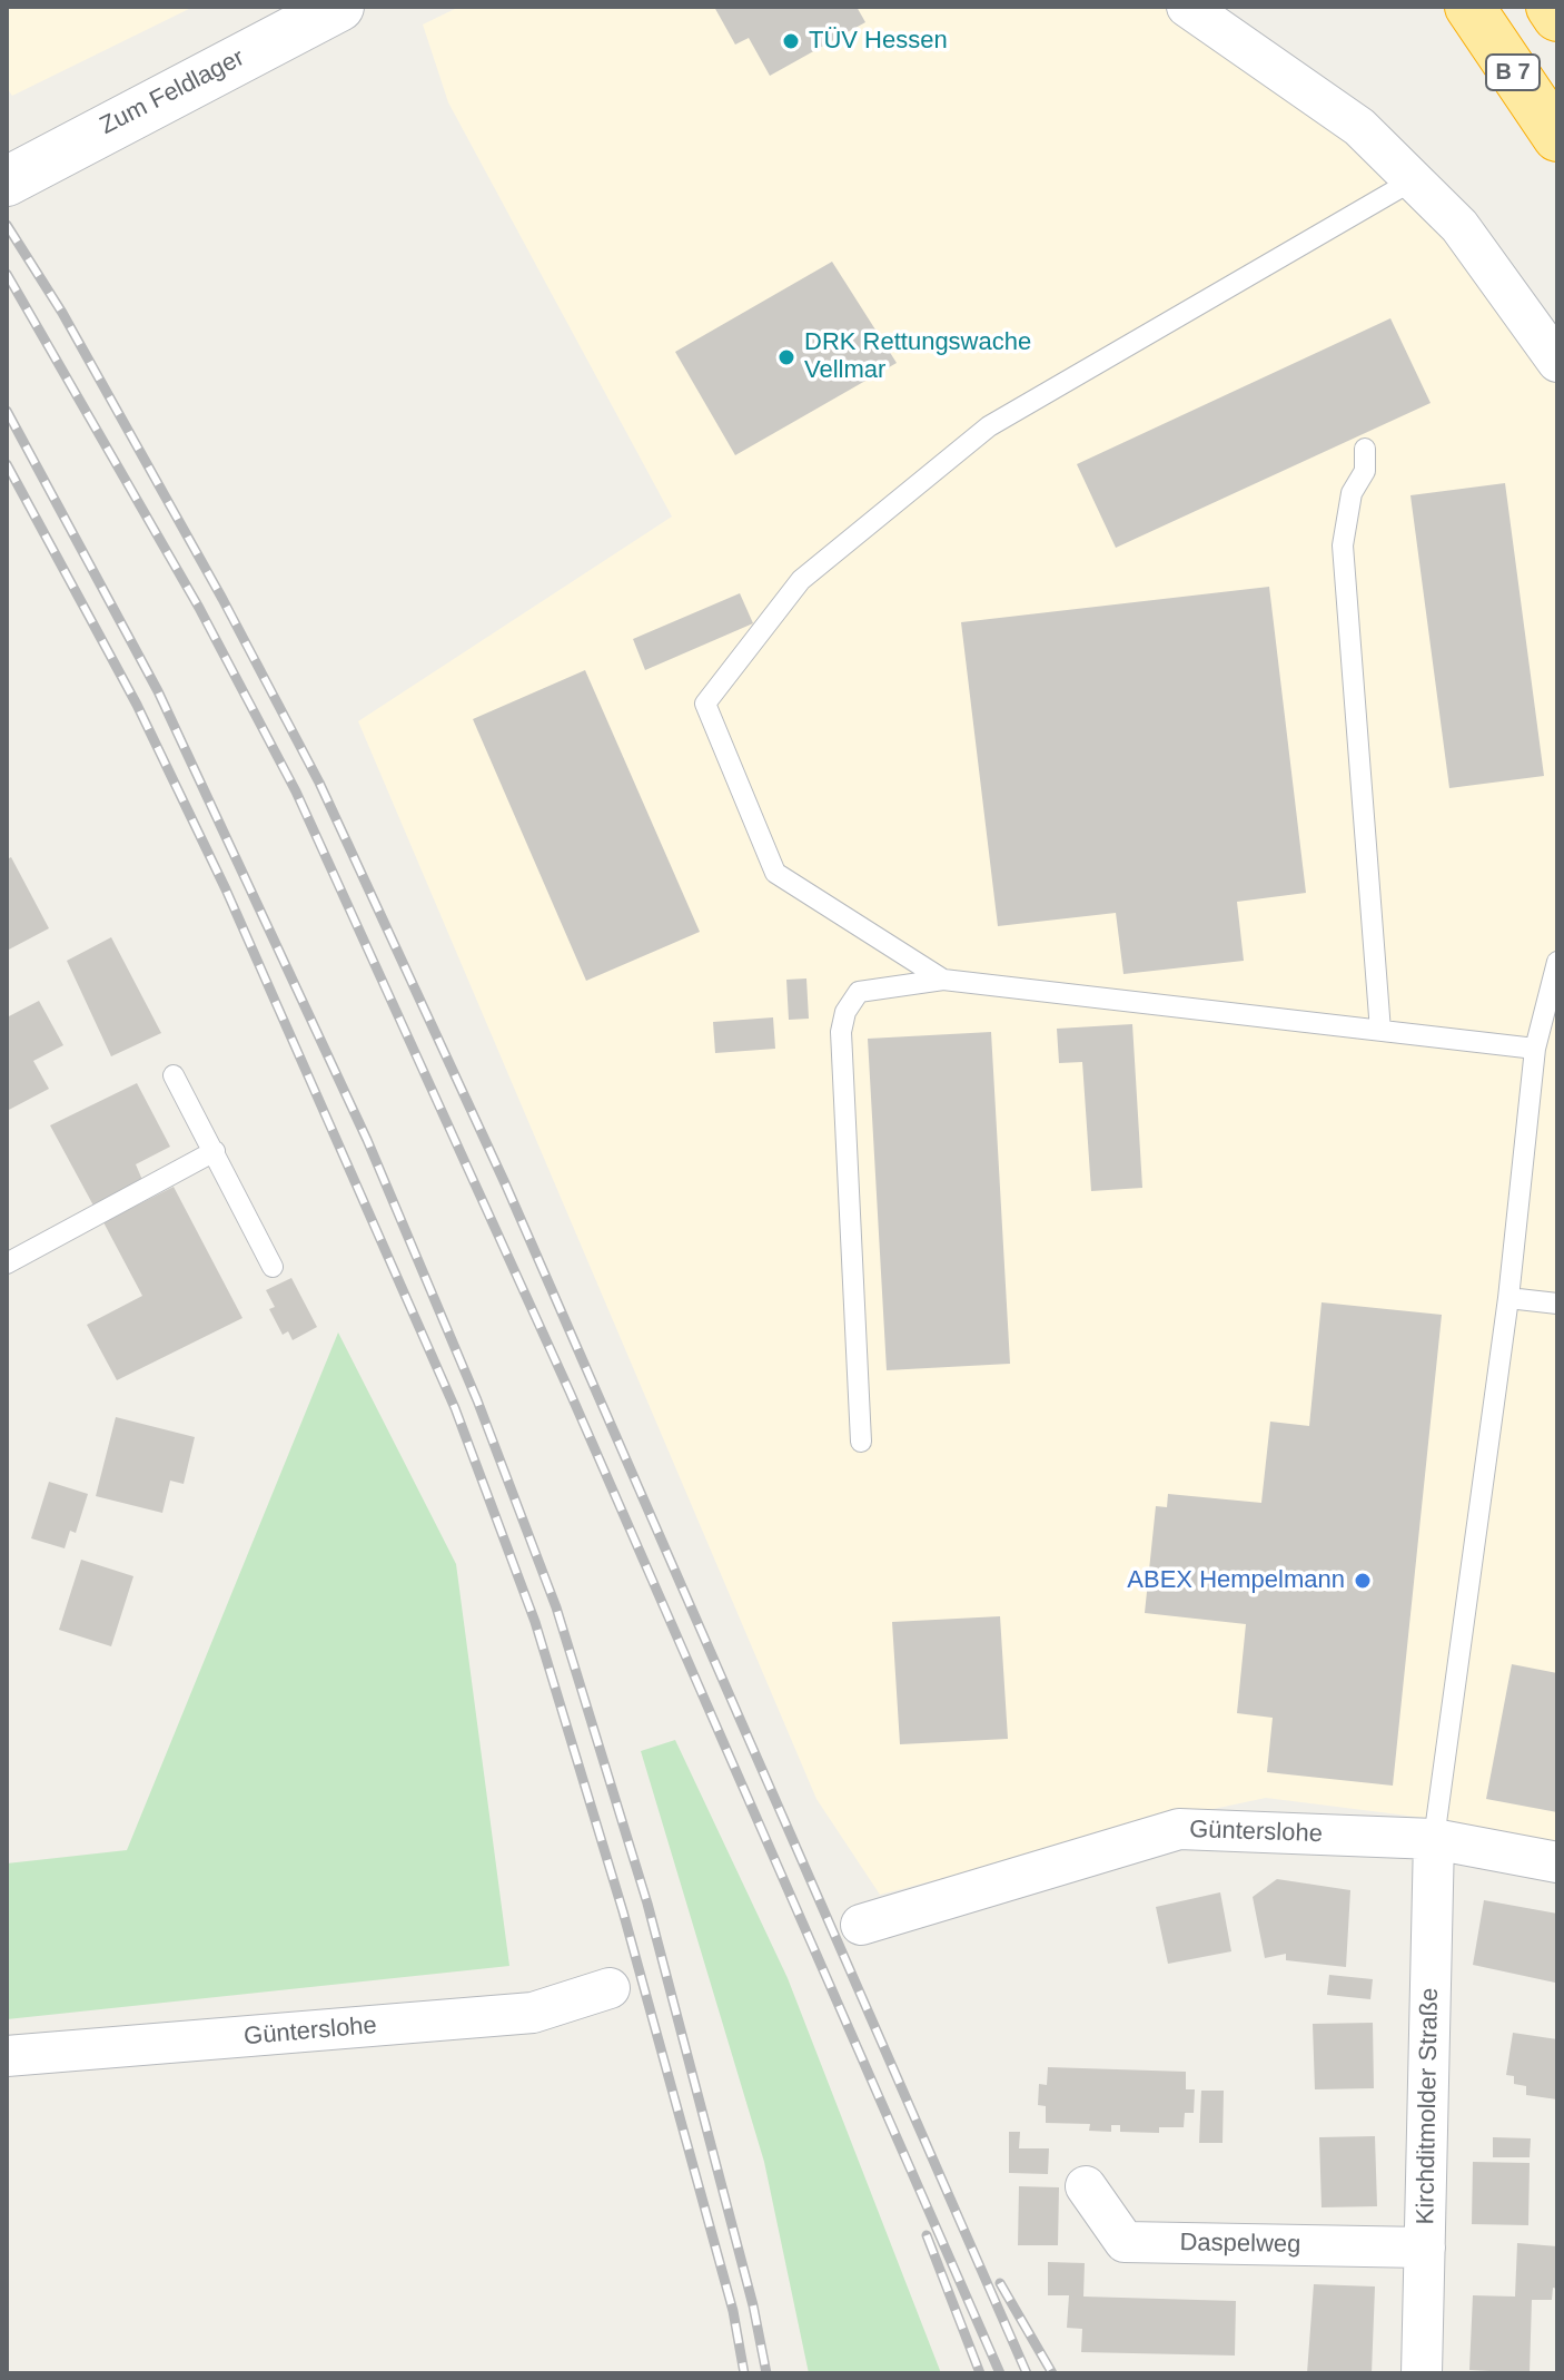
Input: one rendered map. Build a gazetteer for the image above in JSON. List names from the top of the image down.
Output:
{
  "streets": {
    "highway": ["B 7"],
    "street": [
      "Zum Feldlager",
      "Günterslohe",
      "Kirchditmolder Straße",
      "Daspelweg"
    ]
  },
  "crossings": [
    ["Günterslohe", "Kirchditmolder Straße"],
    ["Kirchditmolder Straße", "Daspelweg"]
  ],
  "places": ["TÜV Hessen", "DRK Rettungswache Vellmar", "ABEX Hempelmann"]
}
